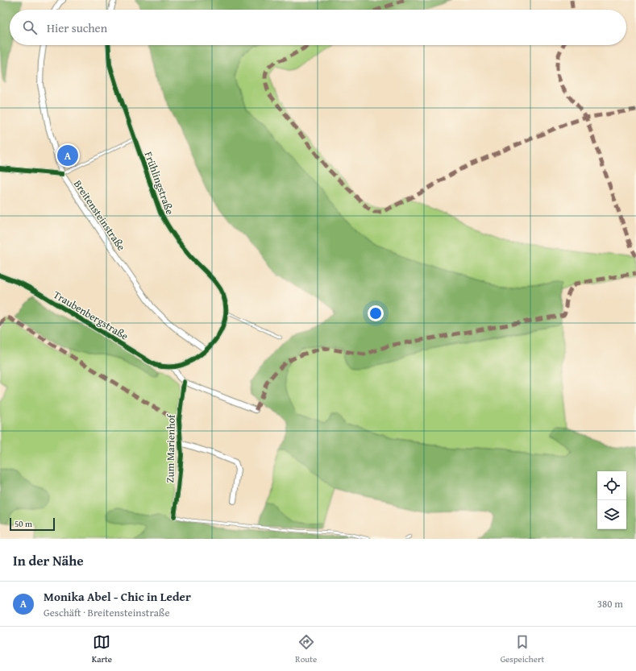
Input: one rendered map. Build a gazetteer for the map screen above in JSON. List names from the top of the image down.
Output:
{
  "streets": {
    "street": [
      "Frühlingstraße",
      "Breitensteinstraße",
      "Traubenbergstraße",
      "Zum Marienhof"
    ]
  },
  "crossings": [
    ["Frühlingstraße", "Breitensteinstraße"],
    ["Frühlingstraße", "Traubenbergstraße"]
  ],
  "scale_bar": "50 m",
  "page": {
    "search": "Hier suchen",
    "pins": "A",
    "scale": "50 m",
    "heading": "In der Nähe",
    "list": [
      {
        "mark": "A",
        "name": "Monika Abel - Chic in Leder",
        "note": "Geschäft · Breitensteinstraße",
        "value": "380 m"
      }
    ],
    "nav": ["Karte", "Route", "Gespeichert"]
  }
}
